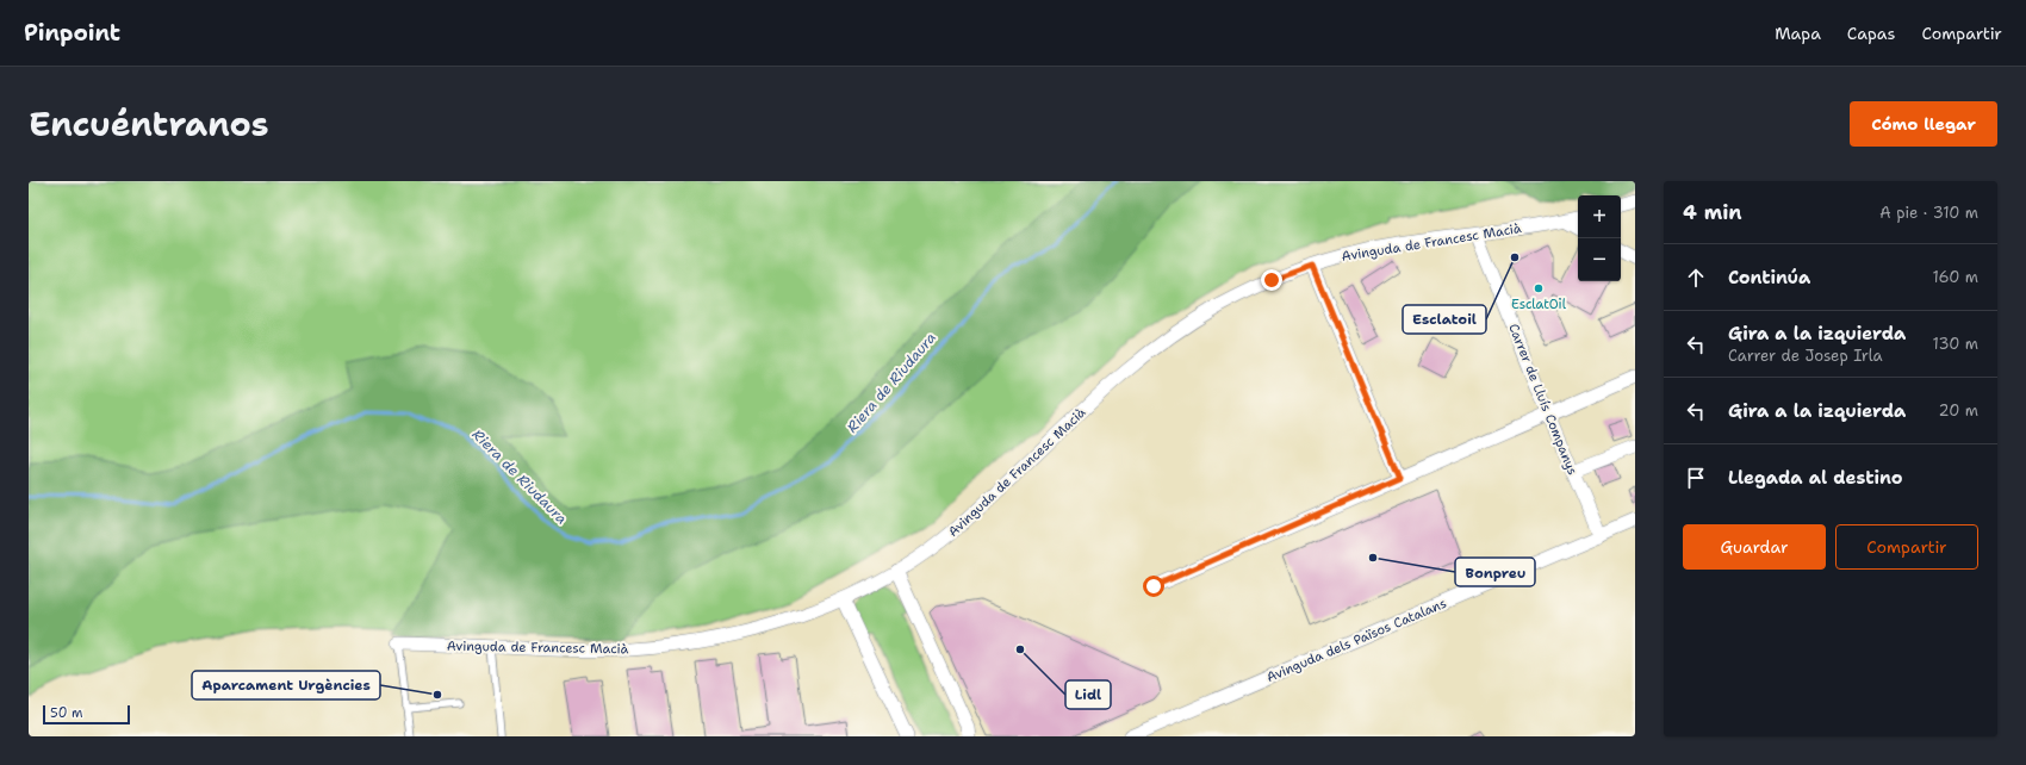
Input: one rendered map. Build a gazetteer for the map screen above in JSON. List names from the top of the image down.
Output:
{
  "streets": {
    "street": ["Avinguda de Francesc Macià", "Carrer de Lluís Companys", "Avinguda dels Països Catalans"]
  },
  "crossings": [
    ["Avinguda de Francesc Macià", "Carrer de Lluís Companys"],
    ["Carrer de Lluís Companys", "Avinguda dels Països Catalans"]
  ],
  "water": ["Riera de Riudaura"],
  "places": [
    "Esclatoil",
    "EsclatOil",
    "Bonpreu",
    "Lidl",
    "Aparcament Urgències"
  ],
  "scale_bar": "50 m",
  "page": {
    "header": "Pinpoint",
    "nav": ["Mapa", "Capas", "Compartir"],
    "title": "Encuéntranos",
    "buttons": [
      "Cómo llegar",
      ["Guardar", "Compartir"]
    ],
    "heading": ["4 min", "A pie · 310 m"],
    "map_buttons": ["+", "−"],
    "list": [
      ["Continúa", "160 m"],
      ["Gira a la izquierda", "Carrer de Josep Irla", "130 m"],
      ["Gira a la izquierda", "20 m"],
      "Llegada al destino"
    ],
    "scale": "50 m"
  }
}
